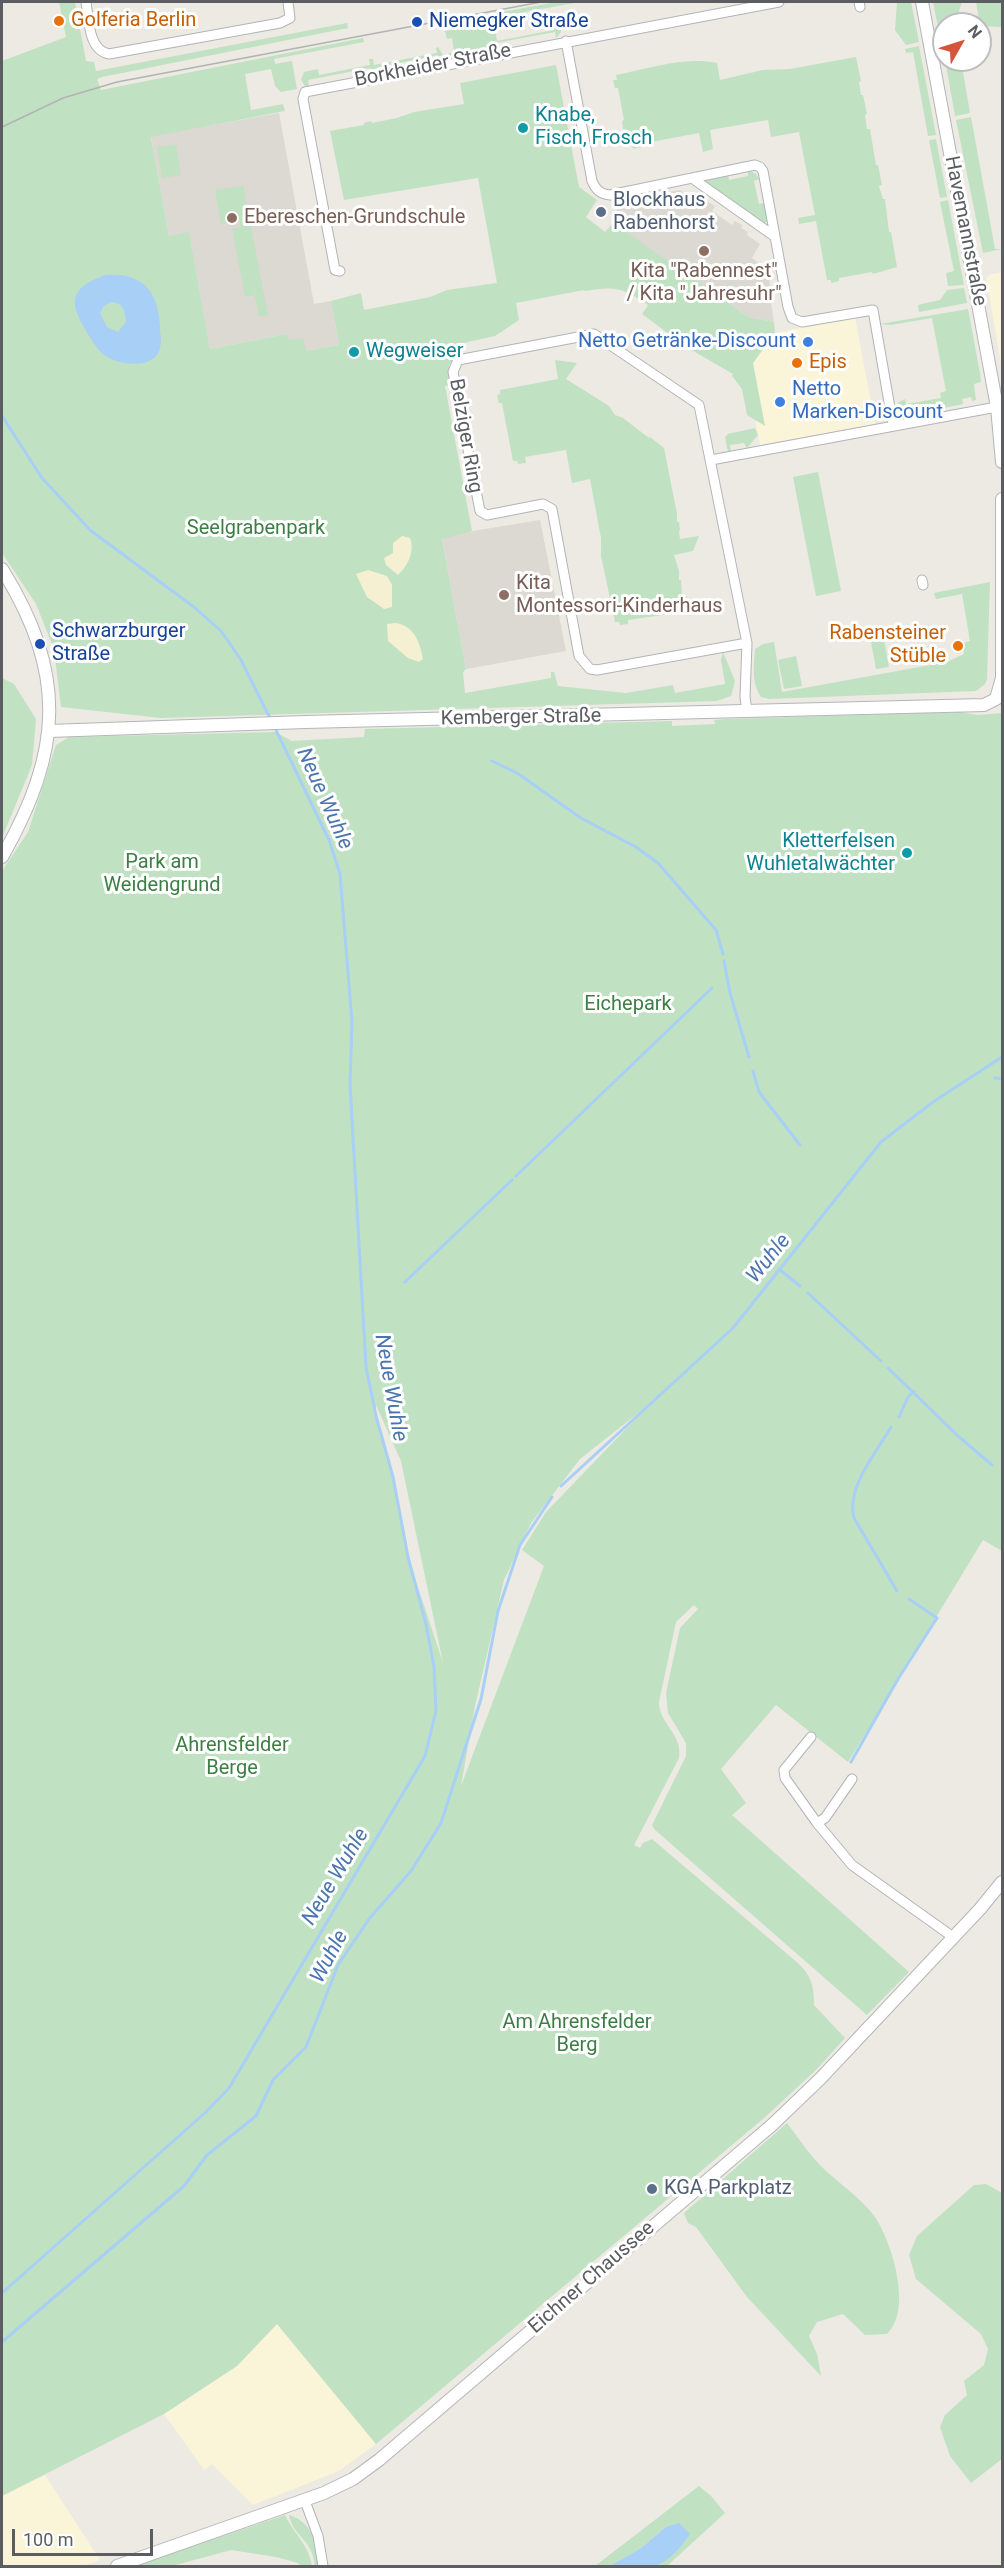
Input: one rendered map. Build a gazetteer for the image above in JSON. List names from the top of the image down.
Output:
{
  "streets": {
    "main road": ["Havemannstraße", "Kemberger Straße", "Eichner Chaussee"],
    "street": ["Borkheider Straße", "Belziger Ring"]
  },
  "crossings": [
    ["Belziger Ring", "Kemberger Straße"]
  ],
  "water": ["Neue Wuhle", "Wuhle"],
  "parks": [
    "Seelgrabenpark",
    "Park am Weidengrund",
    "Eichepark",
    "Ahrensfelder Berge",
    "Am Ahrensfelder Berg"
  ],
  "places": [
    "Golferia Berlin",
    "Niemegker Straße",
    "Knabe, Fisch, Frosch",
    "Blockhaus Rabenhorst",
    "Ebereschen-Grundschule",
    "Kita \"Rabennest\" / Kita \"Jahresuhr\"",
    "Netto Getränke-Discount",
    "Wegweiser",
    "Epis",
    "Netto Marken-Discount",
    "Kita Montessori-Kinderhaus",
    "Schwarzburger Straße",
    "Rabensteiner Stüble",
    "Kletterfelsen Wuhletalwächter",
    "KGA Parkplatz"
  ],
  "scale_bar": "100 m",
  "north": "top right"
}
